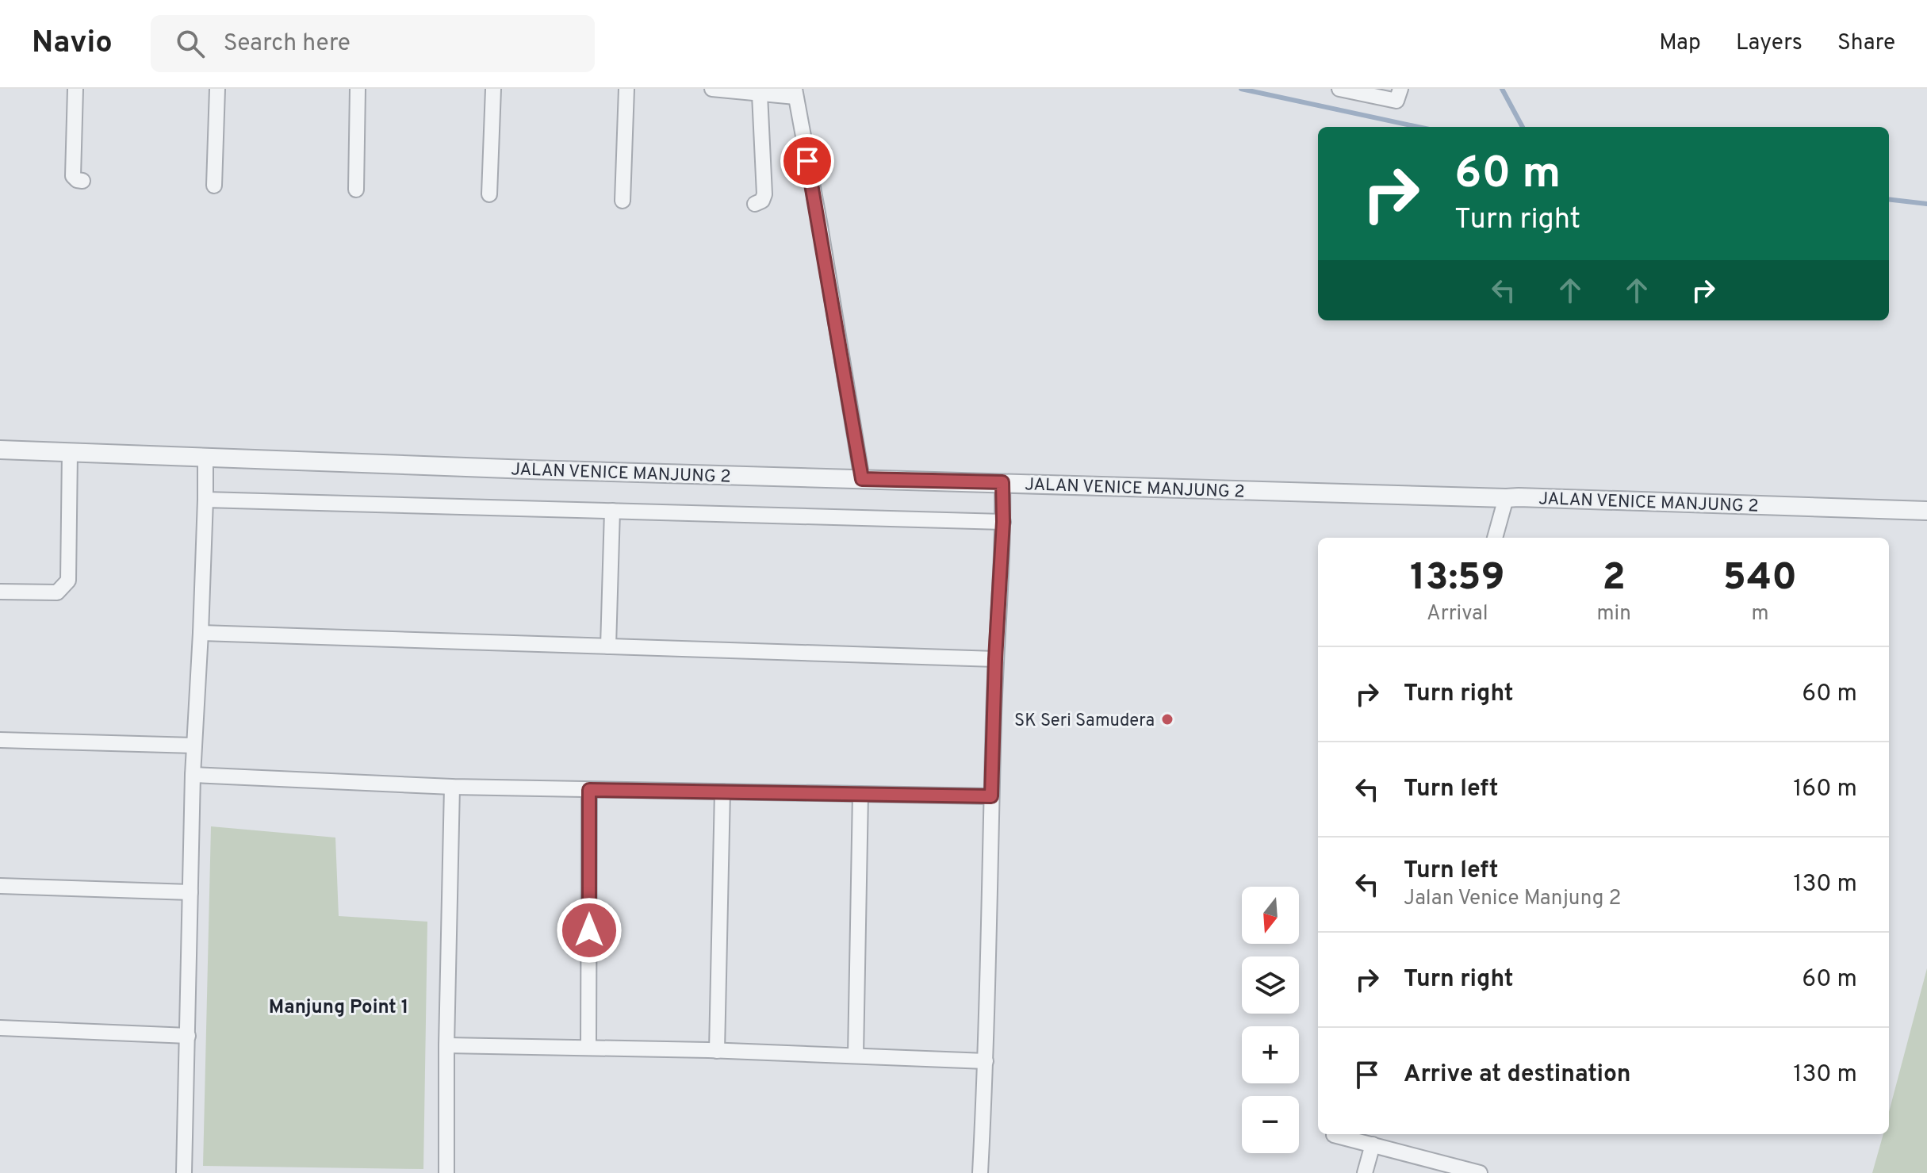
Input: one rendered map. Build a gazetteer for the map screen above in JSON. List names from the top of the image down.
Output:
{
  "streets": {
    "street": ["JALAN VENICE MANJUNG 2"]
  },
  "districts": ["Manjung Point 1"],
  "places": ["SK Seri Samudera"],
  "north": "bottom",
  "page": {
    "header": "Navio",
    "search": "Search here",
    "nav": ["Map", "Layers", "Share"],
    "turn": ["60 m", "Turn right"],
    "eta": [
      "13:59",
      "Arrival",
      "2",
      "min",
      "540",
      "m"
    ],
    "list": [
      {
        "name": "Turn right",
        "value": "60 m"
      },
      {
        "name": "Turn left",
        "value": "160 m"
      },
      {
        "name": "Turn left",
        "note": "Jalan Venice Manjung 2",
        "value": "130 m"
      },
      {
        "name": "Turn right",
        "value": "60 m"
      },
      {
        "name": "Arrive at destination",
        "value": "130 m"
      }
    ],
    "map_buttons": ["+", "−"]
  }
}
